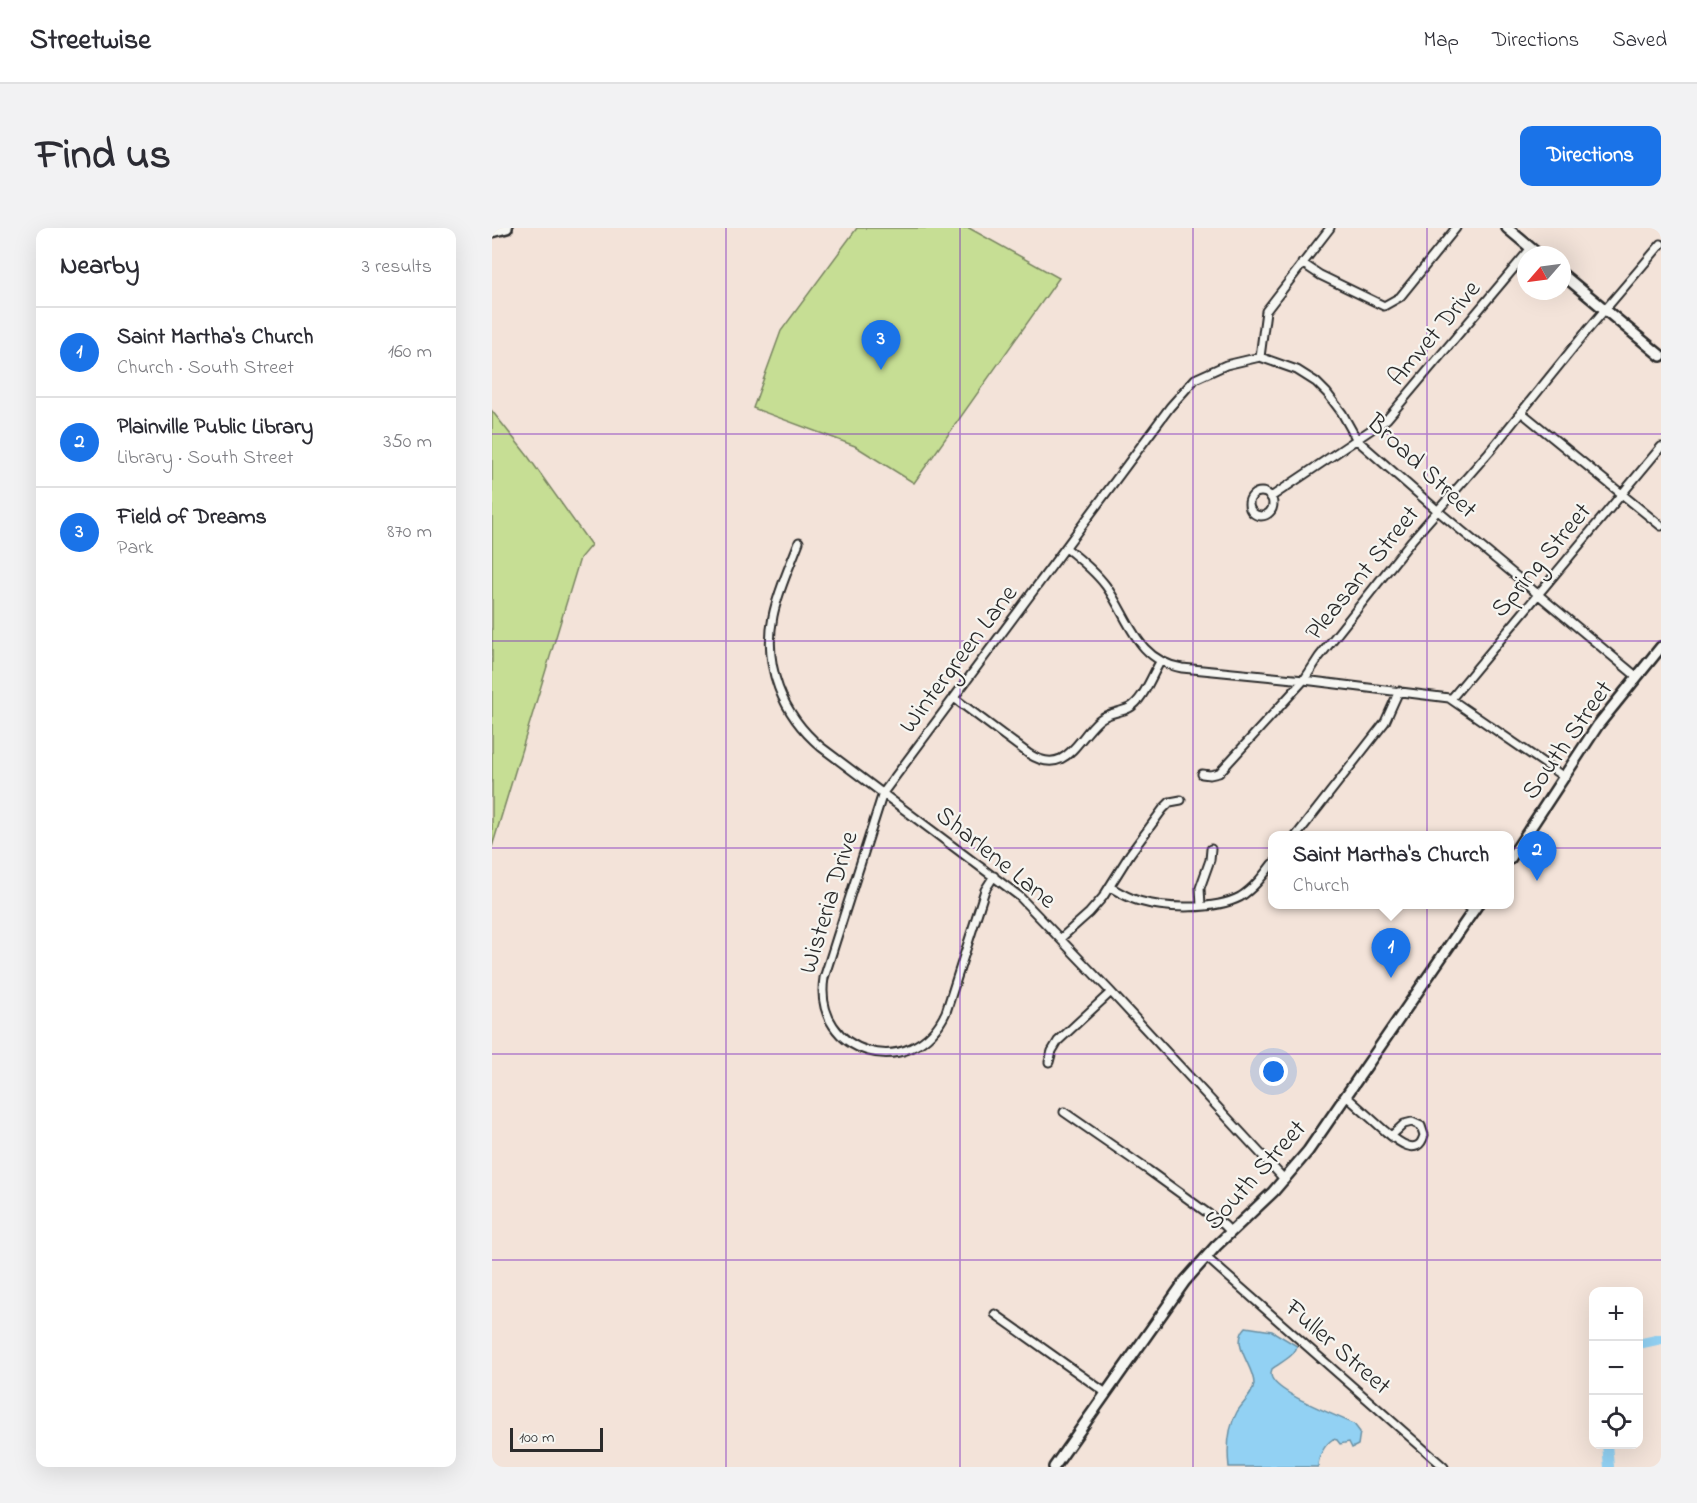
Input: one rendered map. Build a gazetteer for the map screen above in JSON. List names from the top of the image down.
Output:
{
  "streets": {
    "main road": ["South Street"],
    "street": [
      "Amvet Drive",
      "Broad Street",
      "Spring Street",
      "Pleasant Street",
      "Wintergreen Lane",
      "Sharlene Lane",
      "Wisteria Drive",
      "Fuller Street"
    ]
  },
  "crossings": [
    ["Amvet Drive", "Broad Street"],
    ["Broad Street", "Spring Street"],
    ["Broad Street", "Pleasant Street"],
    ["Broad Street", "South Street"],
    ["Wintergreen Lane", "Sharlene Lane"],
    ["Wintergreen Lane", "Wisteria Drive"],
    ["South Street", "Sharlene Lane"],
    ["South Street", "Fuller Street"],
    ["Sharlene Lane", "Wisteria Drive"]
  ],
  "scale_bar": "100 m",
  "north": "bottom left",
  "page": {
    "header": "Streetwise",
    "nav": ["Map", "Directions", "Saved"],
    "title": "Find us",
    "buttons": "Directions",
    "heading": ["Nearby", "3 results"],
    "list": [
      {
        "mark": "1",
        "name": "Saint Martha's Church",
        "note": "Church · South Street",
        "value": "160 m"
      },
      {
        "mark": "2",
        "name": "Plainville Public Library",
        "note": "Library · South Street",
        "value": "350 m"
      },
      {
        "mark": "3",
        "name": "Field of Dreams",
        "note": "Park",
        "value": "870 m"
      }
    ],
    "pins": ["3", "2", "1"],
    "popup": ["Saint Martha's Church", "Church"],
    "map_buttons": ["+", "−"],
    "scale": "100 m"
  }
}
